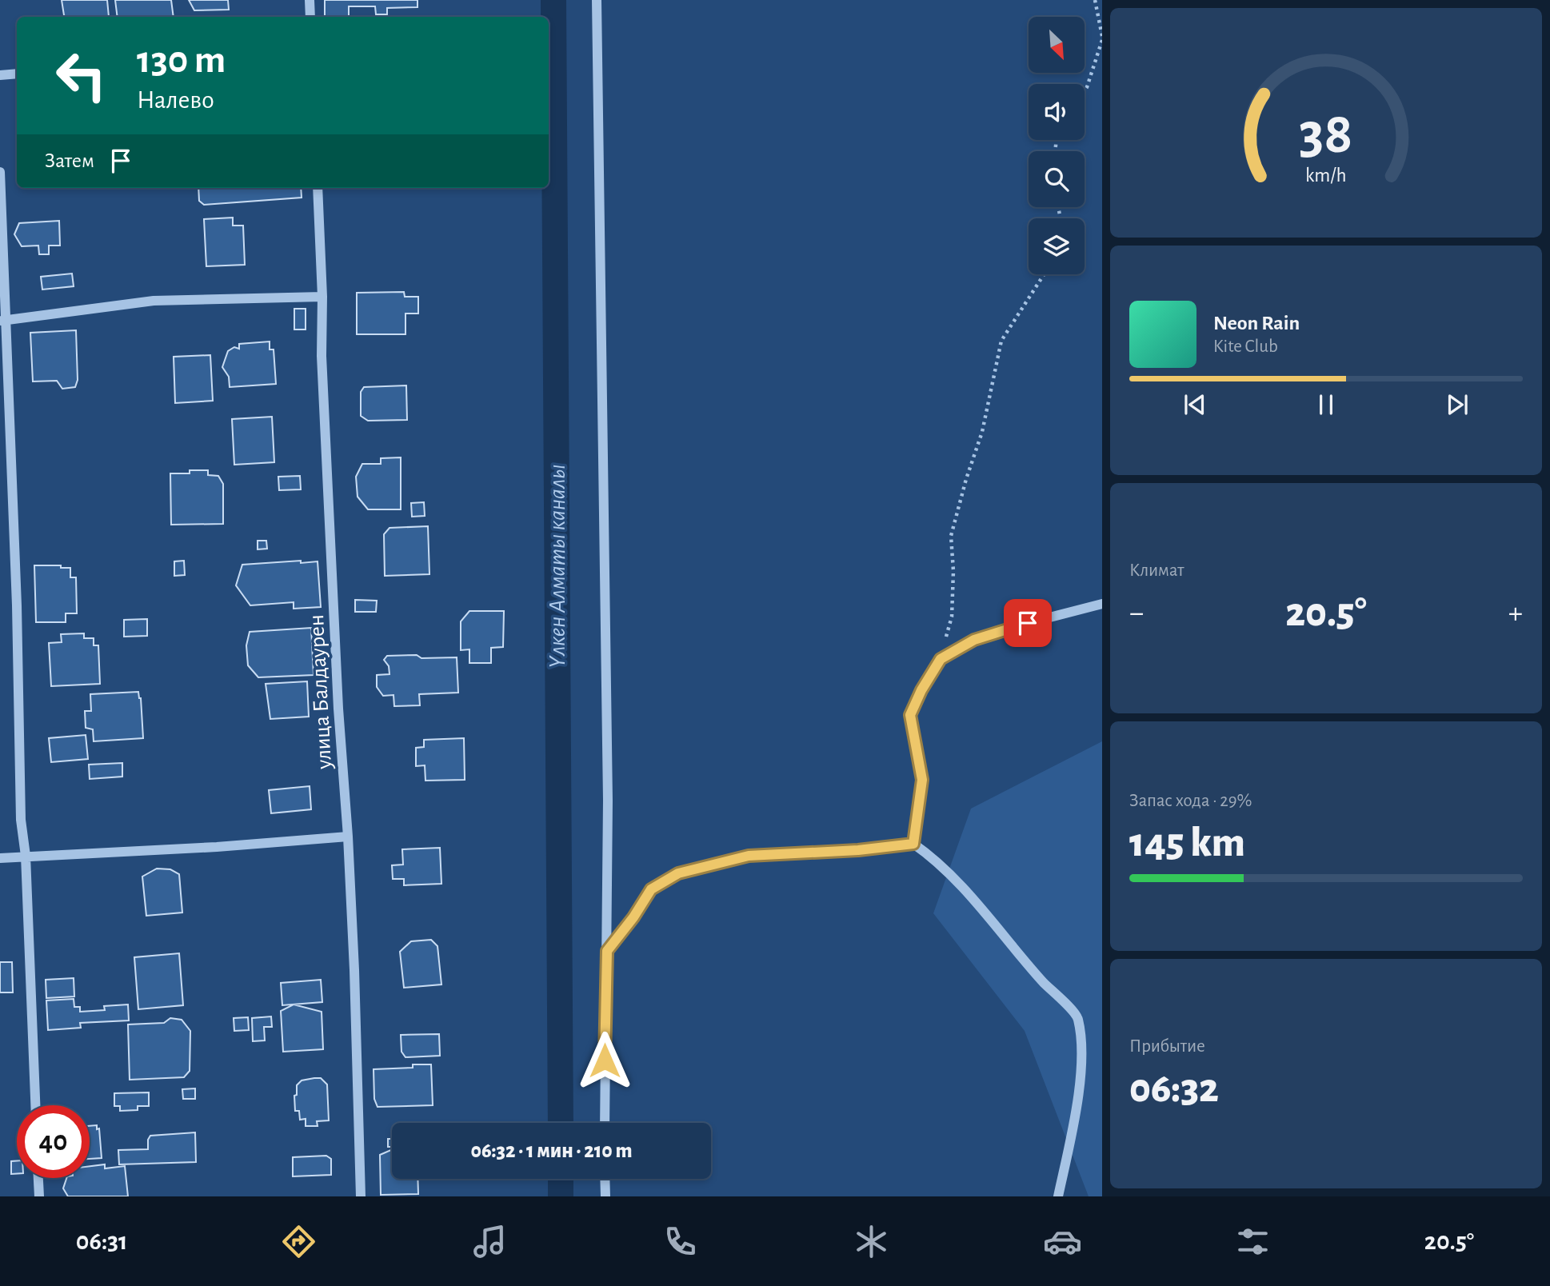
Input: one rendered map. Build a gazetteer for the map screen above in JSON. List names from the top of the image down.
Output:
{
  "streets": {
    "street": ["улица Балдаурен"]
  },
  "water": ["Үлкен Алматы каналы"],
  "north": "bottom right",
  "page": {
    "turn": ["130 m", "Налево"],
    "then": "Затем",
    "song": ["Neon Rain", "Kite Club"],
    "tile": [
      "Климат",
      ["Запас хода · 29%", "145 km"],
      ["Прибытие", "06:32"]
    ],
    "heat": ["−", "20.5°", "+"],
    "limit": "40",
    "trip": "06:32 · 1 мин · 210 m",
    "tabs": ["06:31", "20.5°"],
    "gauge": ["38", "km/h"]
  }
}
